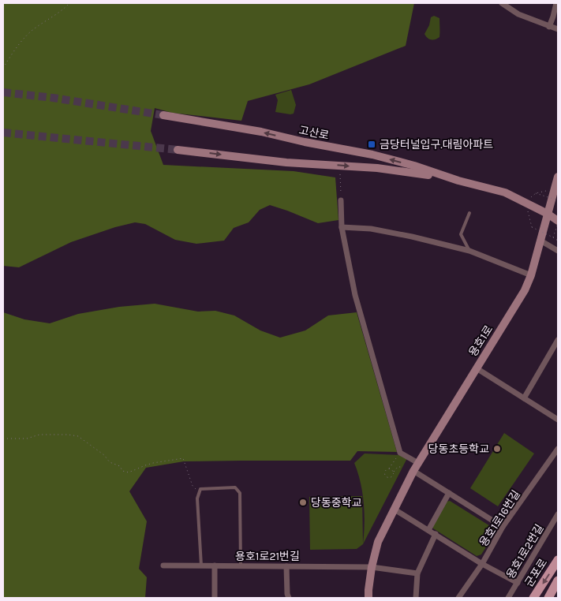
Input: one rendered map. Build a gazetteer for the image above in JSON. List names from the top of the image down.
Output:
{
  "streets": {
    "main road": ["군포로"],
    "street": [
      "고산로",
      "용호1로",
      "용호1로16번길",
      "용호1로2번길",
      "용호1로21번길"
    ]
  },
  "crossings": [
    ["고산로", "용호1로"],
    ["용호1로", "용호1로21번길"]
  ],
  "places": {
    "transit": ["금당터널입구.대림아파트"],
    "other": ["당동초등학교", "당동중학교"]
  }
}
